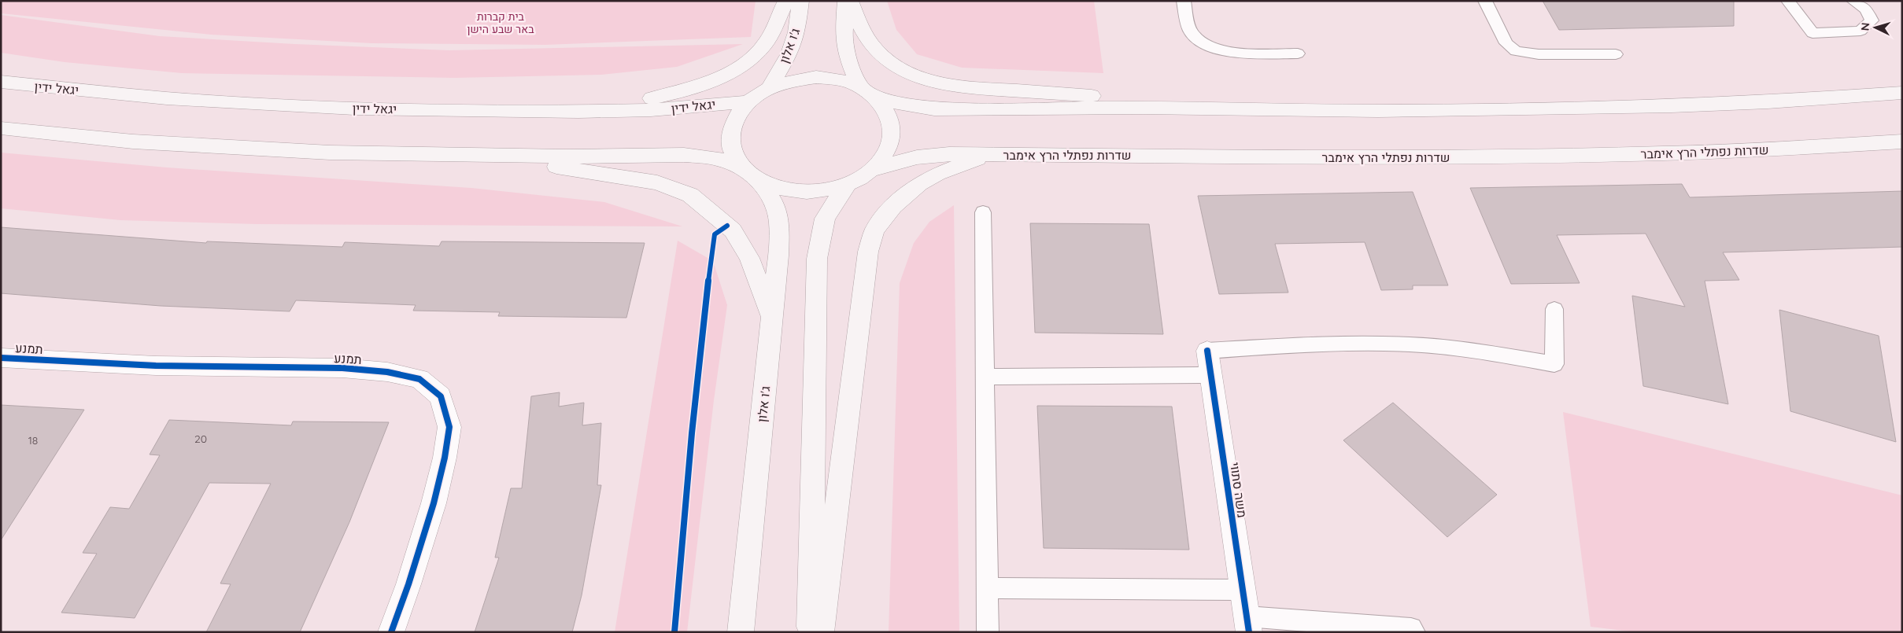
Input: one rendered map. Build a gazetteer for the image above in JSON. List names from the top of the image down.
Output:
{
  "streets": {
    "main road": ["ג'ו אלון", "יגאל ידין", "שדרות נפתלי הרץ אימבר"],
    "street": ["תמנע", "משה סתווי"]
  },
  "crossings": [
    ["ג'ו אלון", "יגאל ידין"],
    ["ג'ו אלון", "שדרות נפתלי הרץ אימבר"],
    ["יגאל ידין", "שדרות נפתלי הרץ אימבר"]
  ],
  "parks": ["בית קברות באר שבע הישן"],
  "house_numbers": ["20", "18"],
  "north": "left"
}
